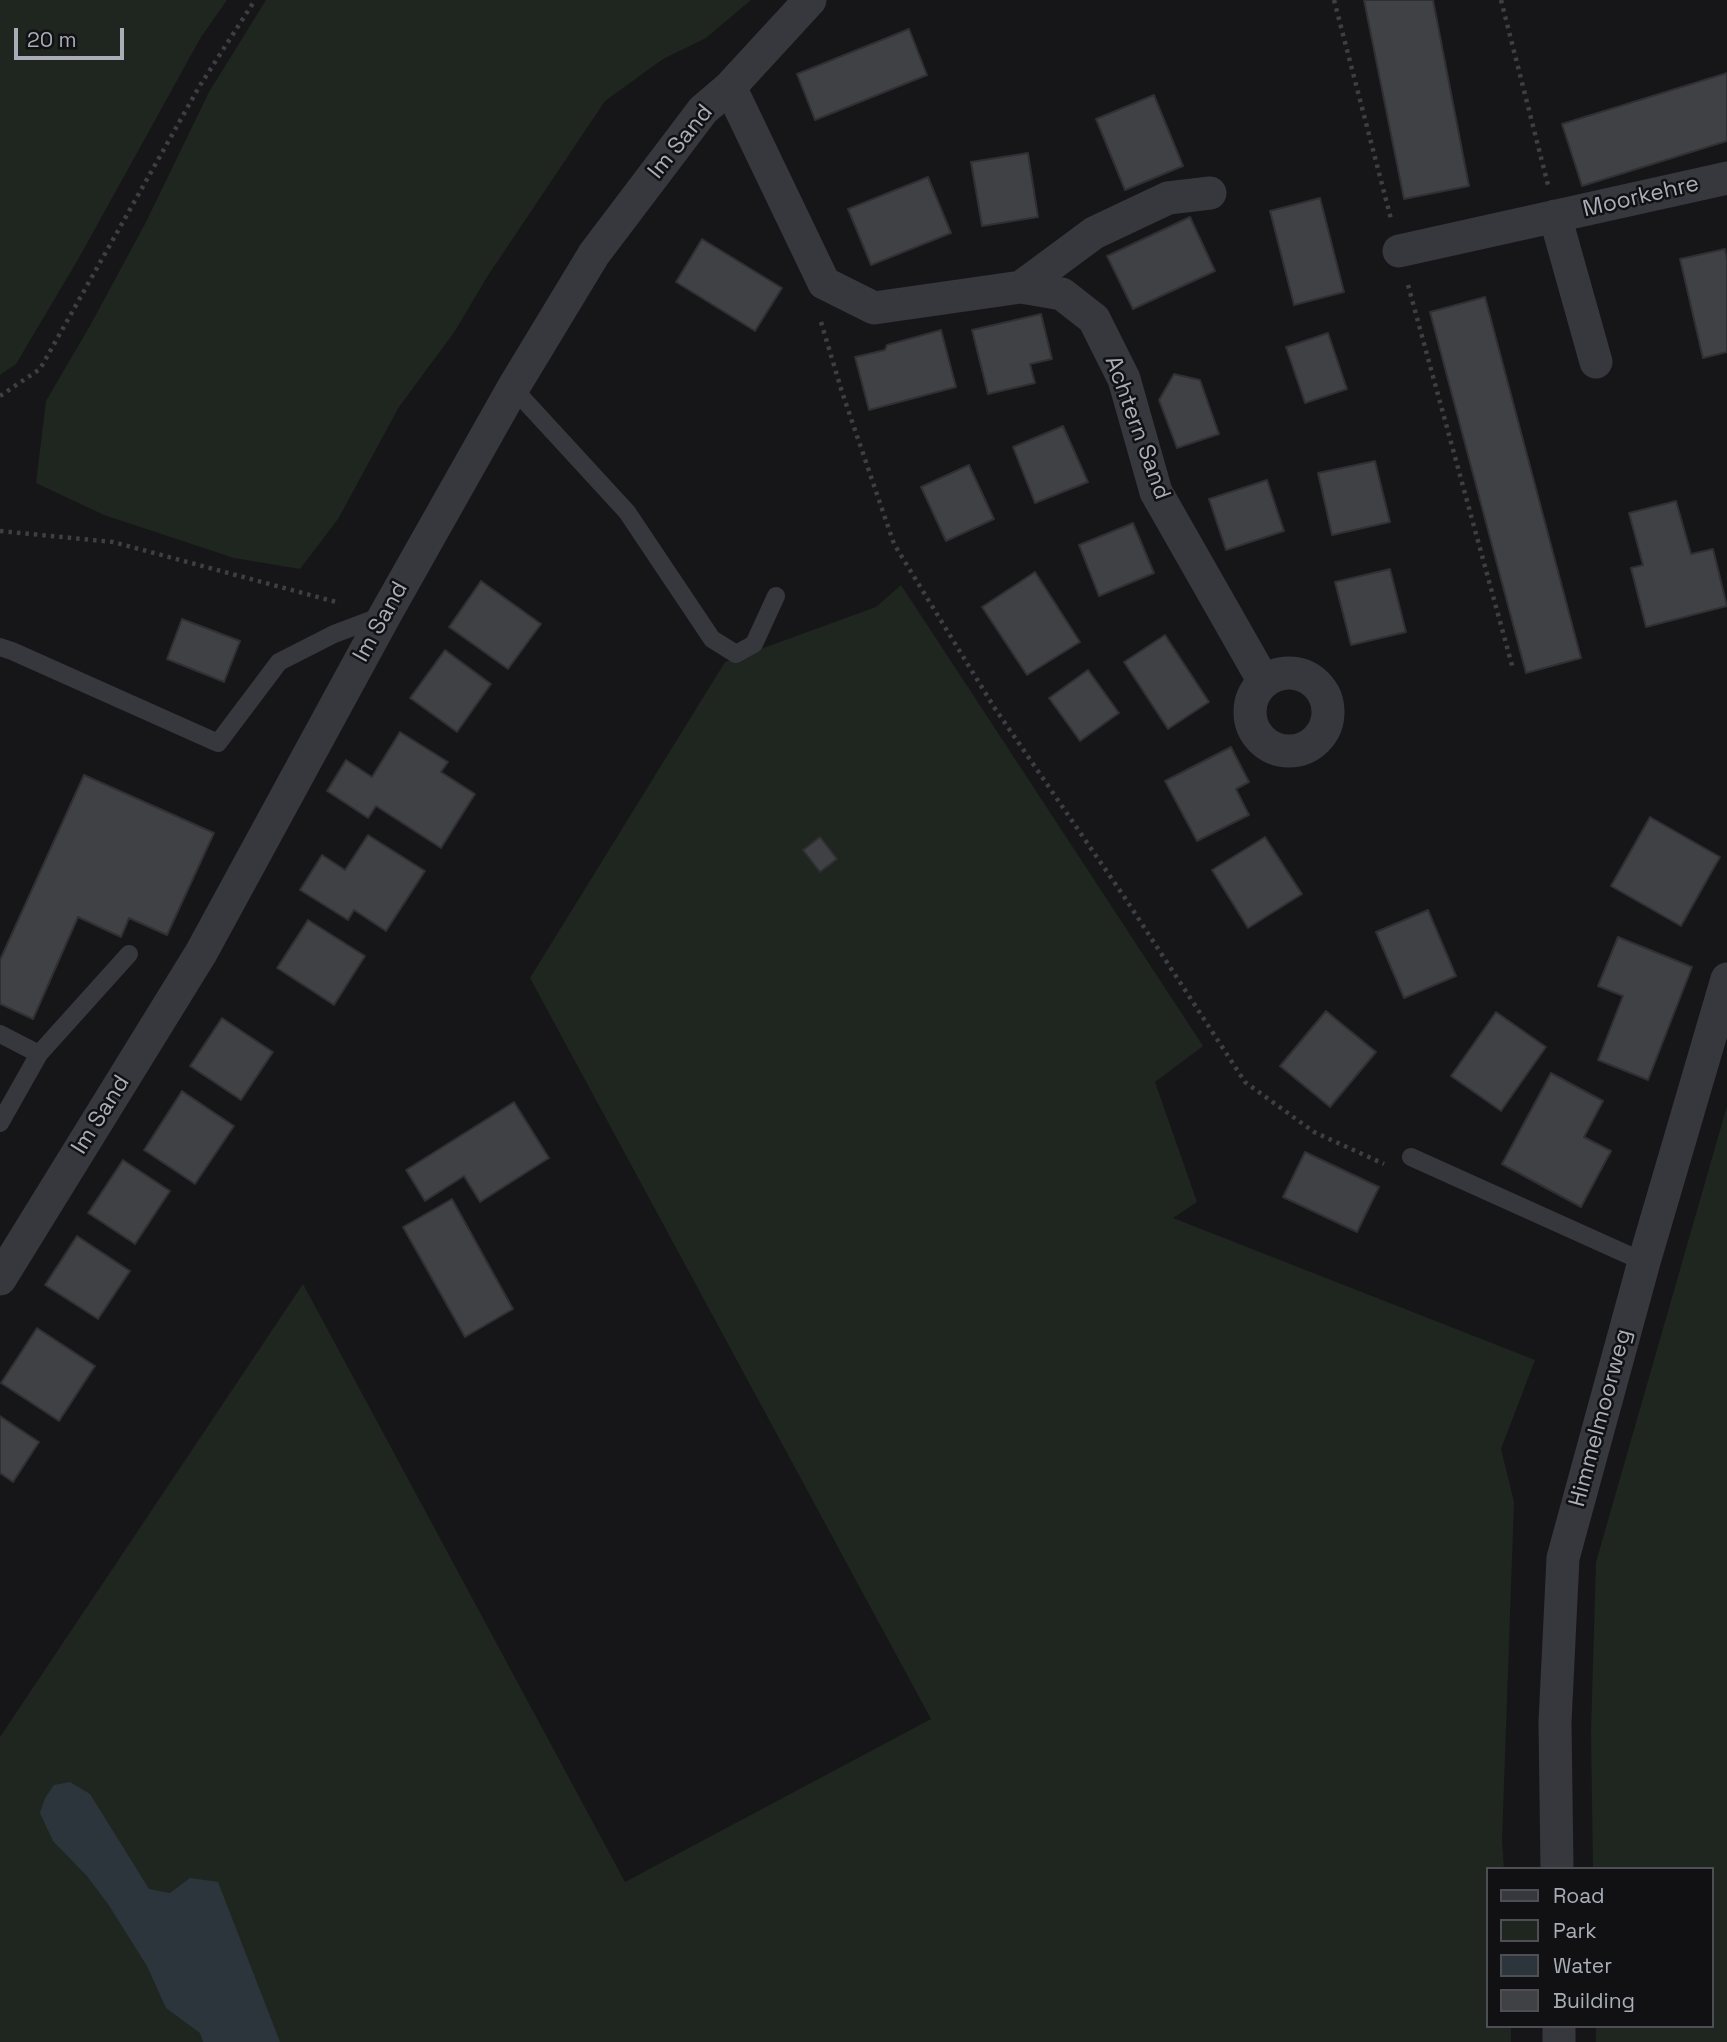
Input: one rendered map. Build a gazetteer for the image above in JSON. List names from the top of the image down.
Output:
{
  "streets": {
    "street": [
      "Im Sand",
      "Moorkehre",
      "Achtern Sand",
      "Himmelmoorweg"
    ]
  },
  "legend": [
    "Road",
    "Park",
    "Water",
    "Building"
  ],
  "scale_bar": "20 m"
}
